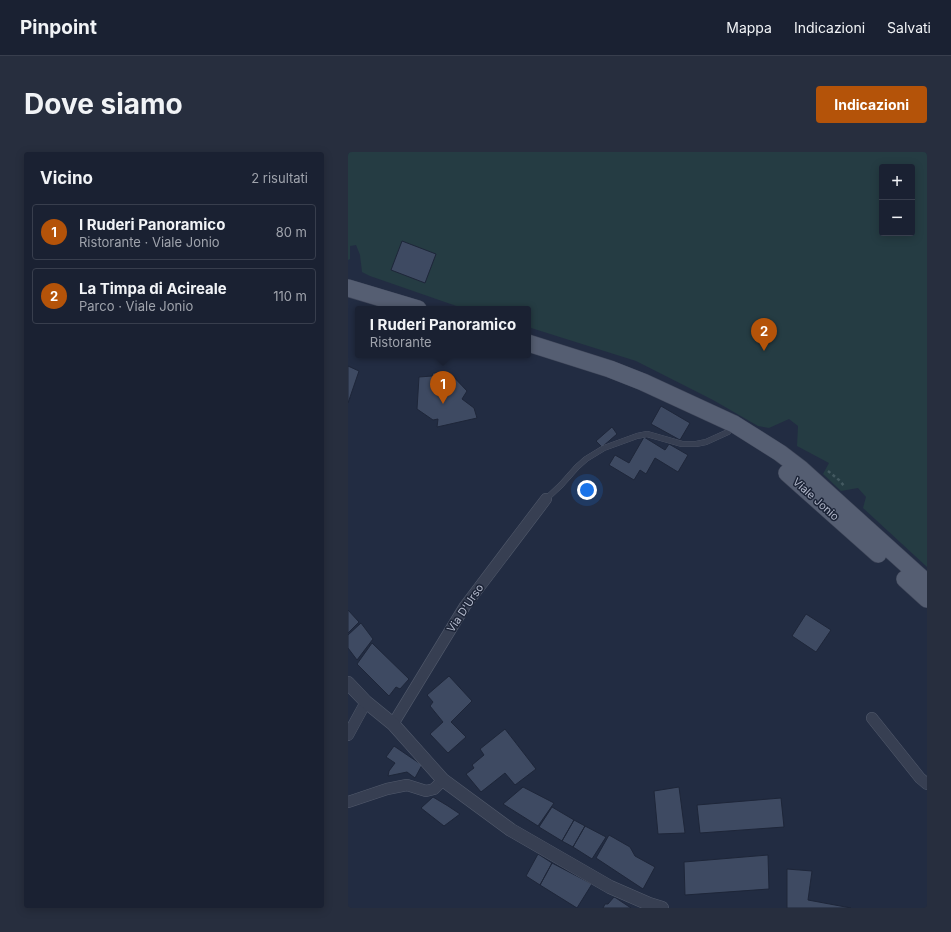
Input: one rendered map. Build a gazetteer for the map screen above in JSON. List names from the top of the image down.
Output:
{
  "streets": {
    "main road": ["Viale Jonio"],
    "street": ["Via D'Urso"]
  },
  "page": {
    "header": "Pinpoint",
    "nav": ["Mappa", "Indicazioni", "Salvati"],
    "buttons": "Indicazioni",
    "title": "Dove siamo",
    "heading": ["Vicino", "2 risultati"],
    "map_buttons": ["+", "−"],
    "list": [
      {
        "mark": "1",
        "name": "I Ruderi Panoramico",
        "note": "Ristorante · Viale Jonio",
        "value": "80 m"
      },
      {
        "mark": "2",
        "name": "La Timpa di Acireale",
        "note": "Parco · Viale Jonio",
        "value": "110 m"
      }
    ],
    "popup": ["I Ruderi Panoramico", "Ristorante"],
    "pins": ["2", "1"]
  }
}
